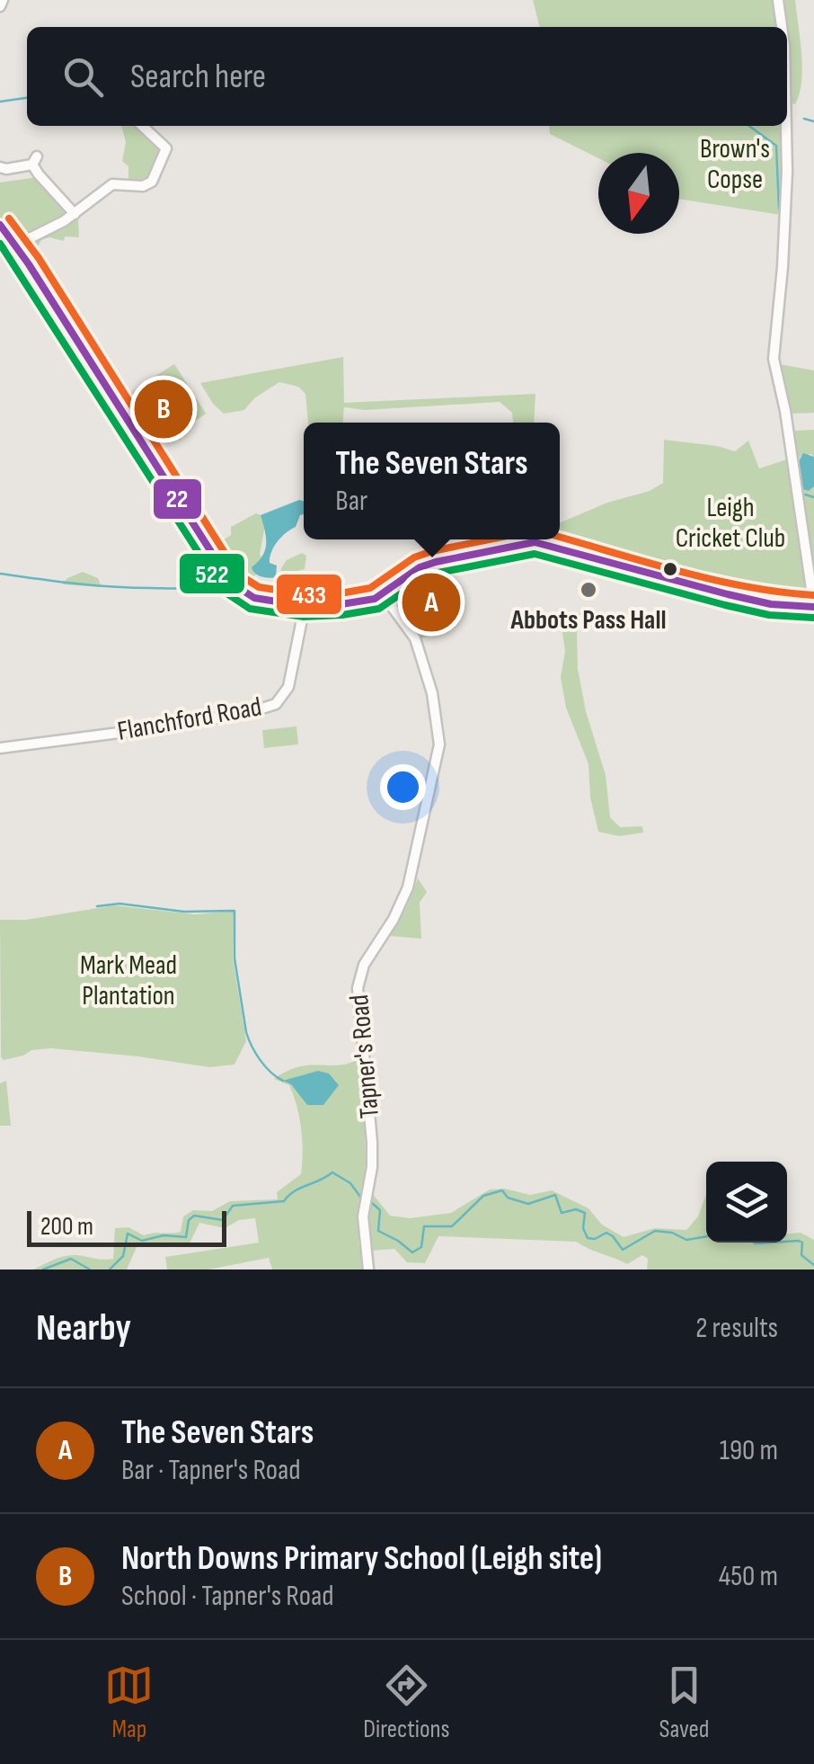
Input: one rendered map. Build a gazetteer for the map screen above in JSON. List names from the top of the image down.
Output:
{
  "streets": {
    "street": ["Flanchford Road", "Tapner's Road"]
  },
  "parks": ["Brown's Copse", "Leigh Cricket Club", "Mark Mead Plantation"],
  "places": ["Abbots Pass Hall"],
  "lines": ["transit line 433", "transit line 22", "transit line 522"],
  "scale_bar": "200 m",
  "north": "bottom",
  "page": {
    "search": "Search here",
    "pins": ["B", "A"],
    "popup": ["The Seven Stars", "Bar"],
    "scale": "200 m",
    "heading": ["Nearby", "2 results"],
    "list": [
      {
        "mark": "A",
        "name": "The Seven Stars",
        "note": "Bar · Tapner's Road",
        "value": "190 m"
      },
      {
        "mark": "B",
        "name": "North Downs Primary School (Leigh site)",
        "note": "School · Tapner's Road",
        "value": "450 m"
      }
    ],
    "nav": ["Map", "Directions", "Saved"]
  }
}
